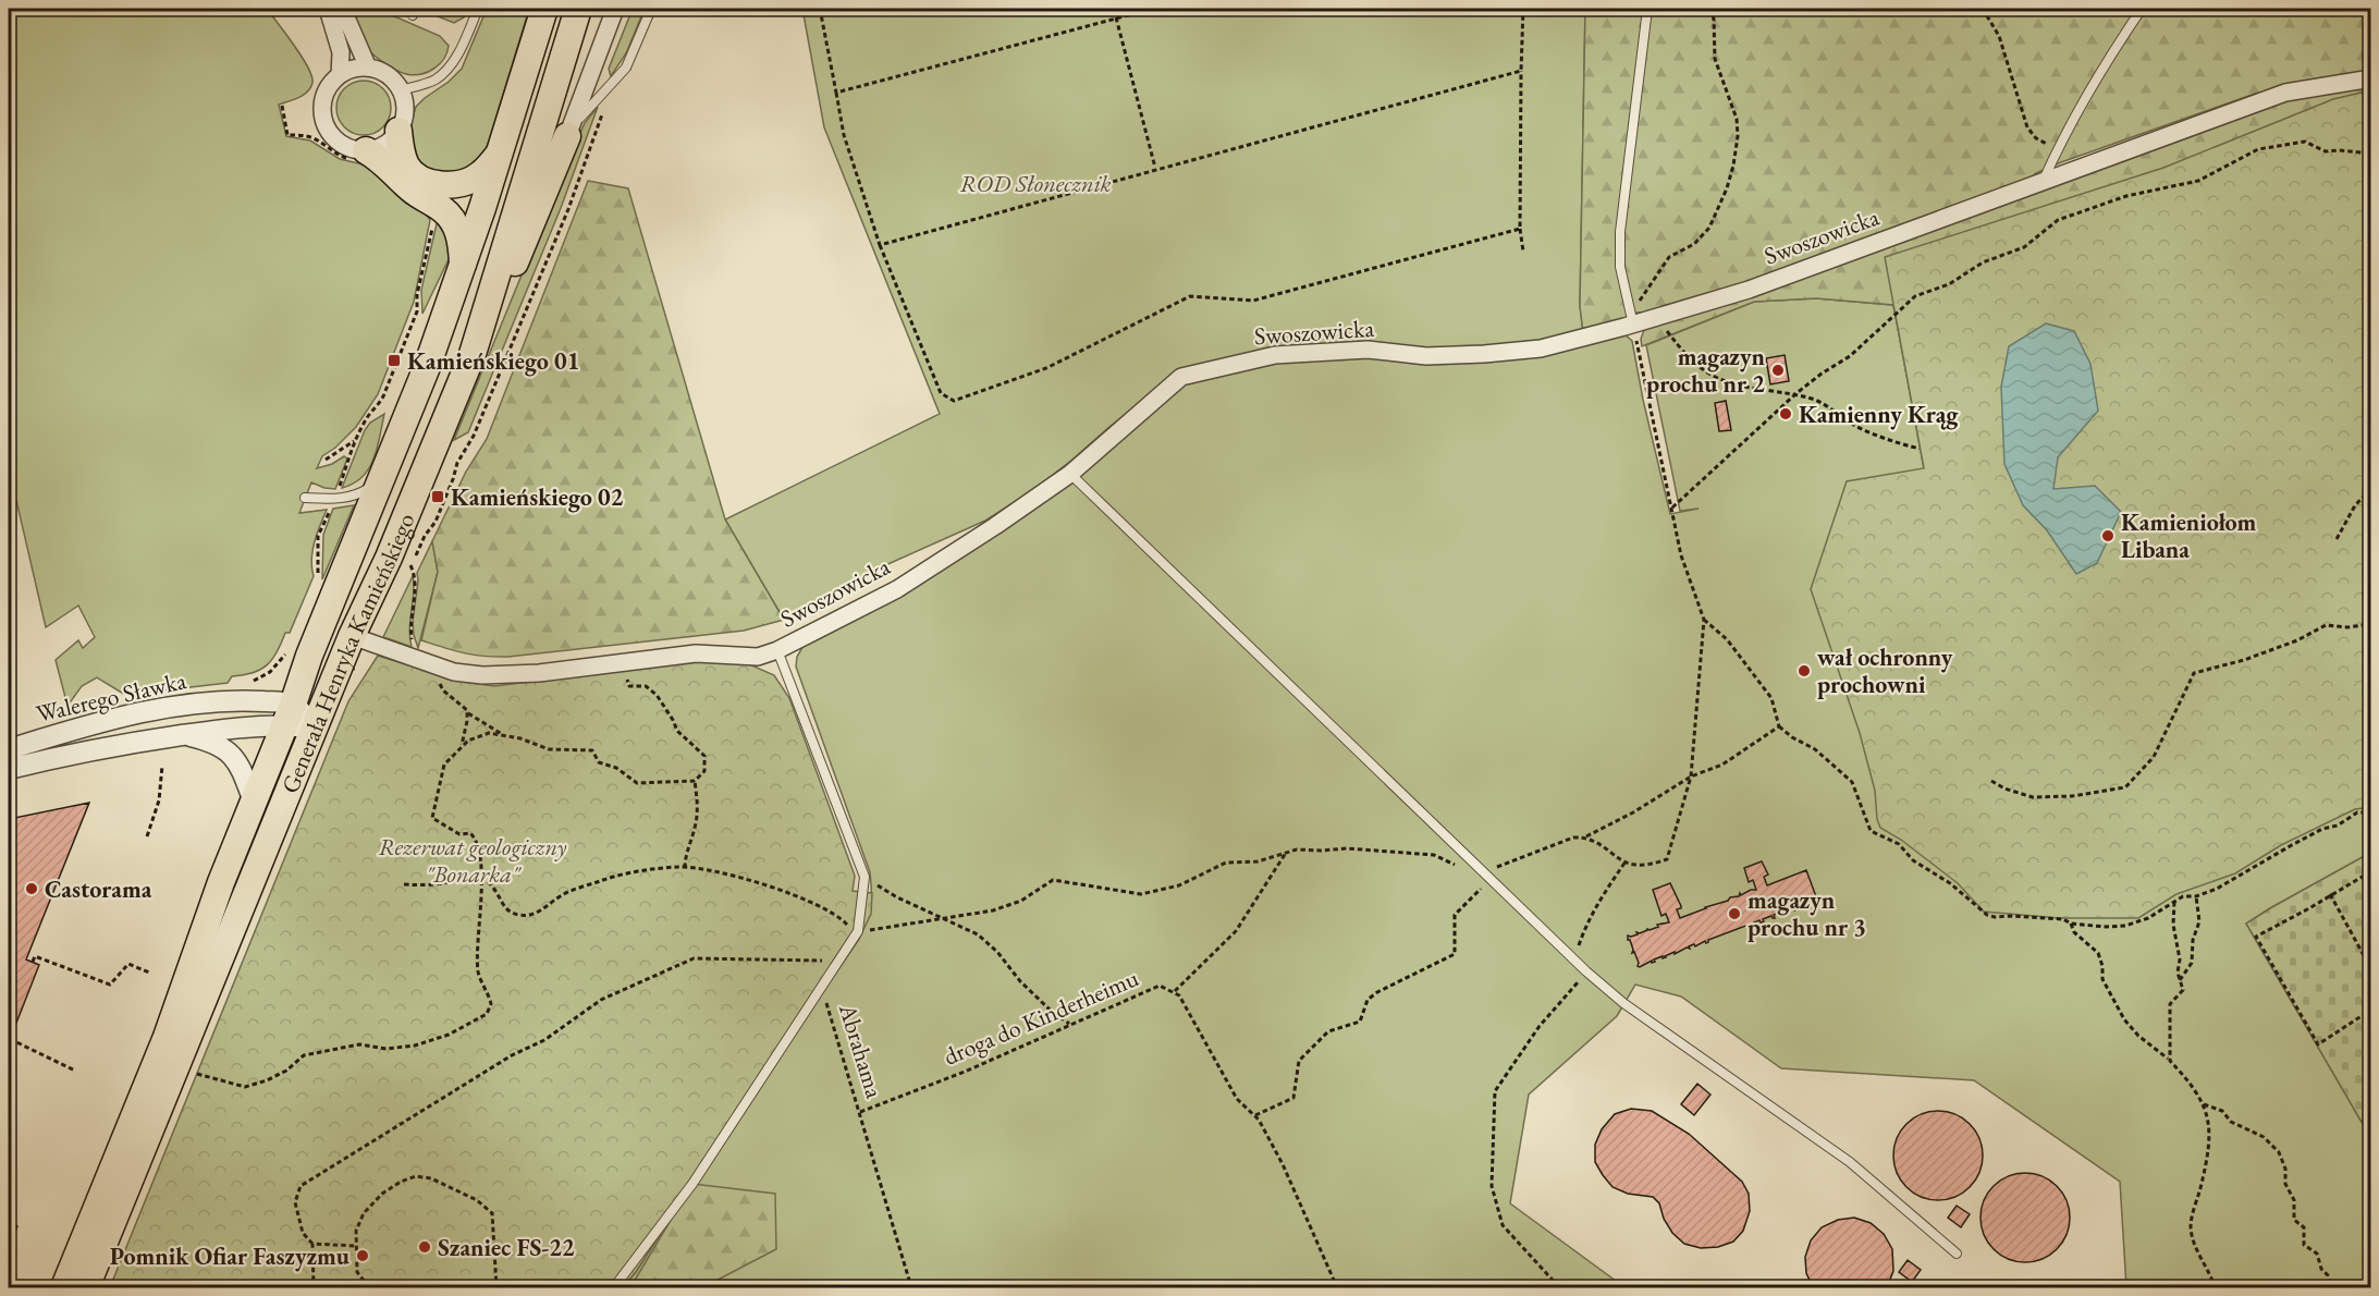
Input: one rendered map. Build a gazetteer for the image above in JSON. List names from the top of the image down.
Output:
{
  "streets": {
    "main road": ["Generała Henryka Kamieńskiego"],
    "street": ["Swoszowicka", "Walerego Sławka"],
    "lane": ["Abrahama"],
    "path": ["droga do Kinderheimu"]
  },
  "crossings": [
    ["Swoszowicka", "Generała Henryka Kamieńskiego"],
    ["Swoszowicka", "Abrahama"],
    ["Generała Henryka Kamieńskiego", "Walerego Sławka"],
    ["droga do Kinderheimu", "Abrahama"]
  ],
  "parks": ["ROD Słonecznik", "Rezerwat geologiczny \"Bonarka\""],
  "places": {
    "transit": ["Kamieńskiego 01", "Kamieńskiego 02"],
    "other": [
      "magazyn prochu nr 2",
      "Kamienny Krąg",
      "Kamieniołom Libana",
      "wał ochronny prochowni",
      "Castorama",
      "magazyn prochu nr 3",
      "Szaniec FS-22",
      "Pomnik Ofiar Faszyzmu"
    ]
  }
}
